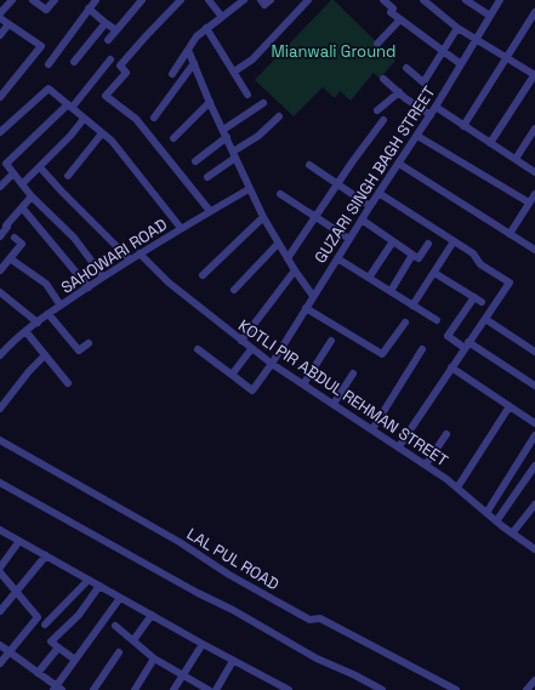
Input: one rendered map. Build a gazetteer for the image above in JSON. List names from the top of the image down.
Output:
{
  "streets": {
    "street": [
      "GUZARI SINGH BAGH STREET",
      "SAHOWARI ROAD",
      "KOTLI PIR ABDUL REHMAN STREET",
      "LAL PUL ROAD"
    ]
  },
  "crossings": [
    ["GUZARI SINGH BAGH STREET", "KOTLI PIR ABDUL REHMAN STREET"],
    ["SAHOWARI ROAD", "KOTLI PIR ABDUL REHMAN STREET"]
  ],
  "parks": ["Mianwali Ground"]
}
